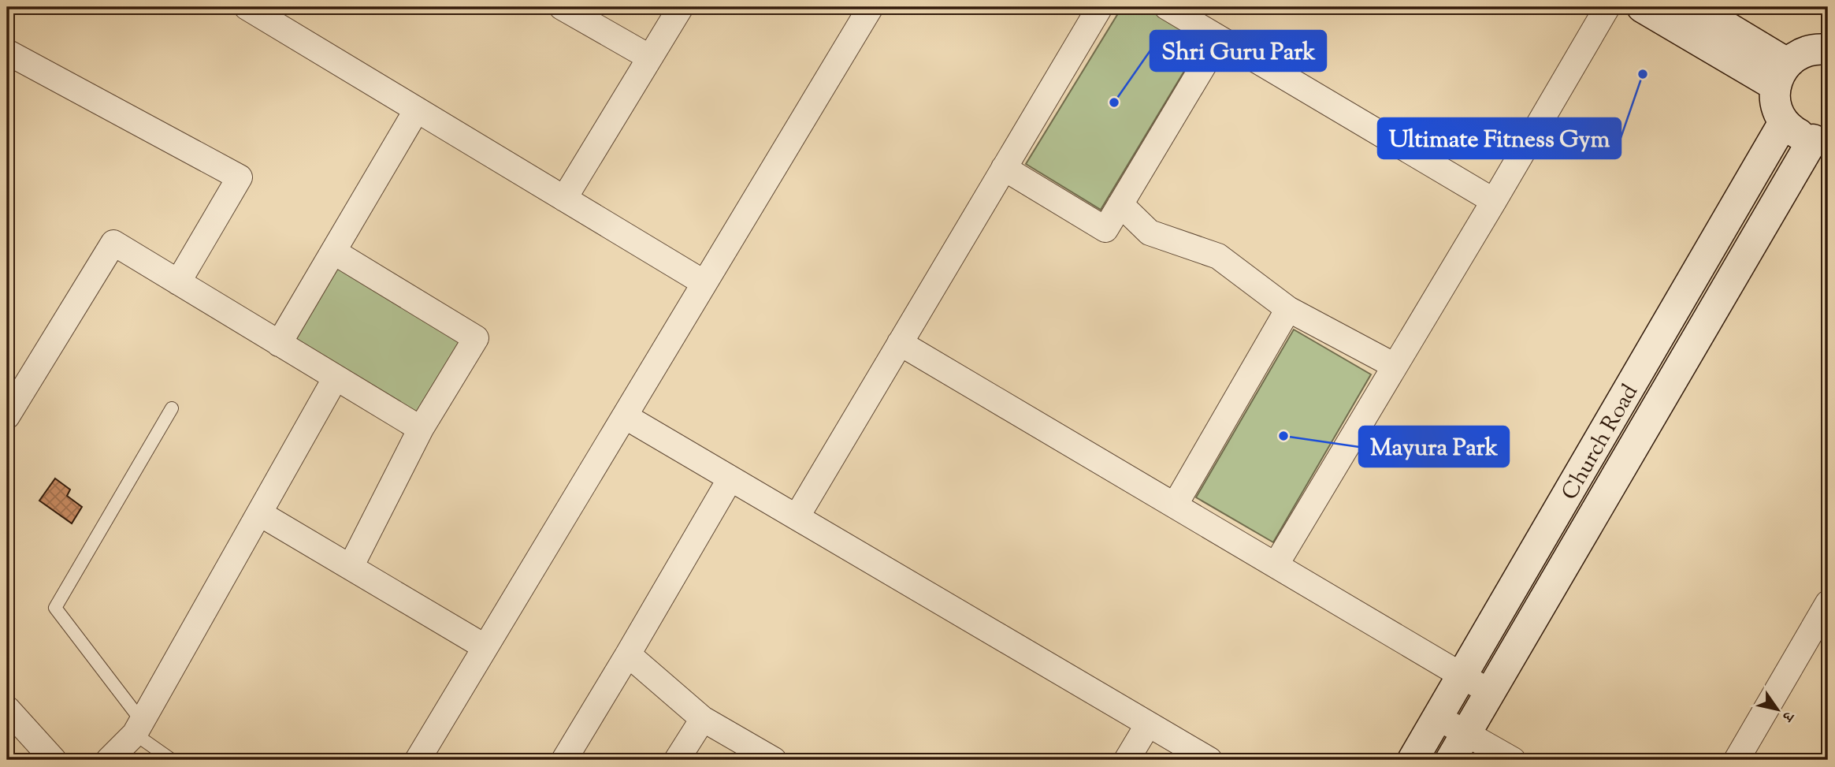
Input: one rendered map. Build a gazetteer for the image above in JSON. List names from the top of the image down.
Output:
{
  "streets": {
    "street": ["Church Road"]
  },
  "places": ["Ultimate Fitness Gym", "Shri Guru Park", "Mayura Park"],
  "north": "bottom right"
}
